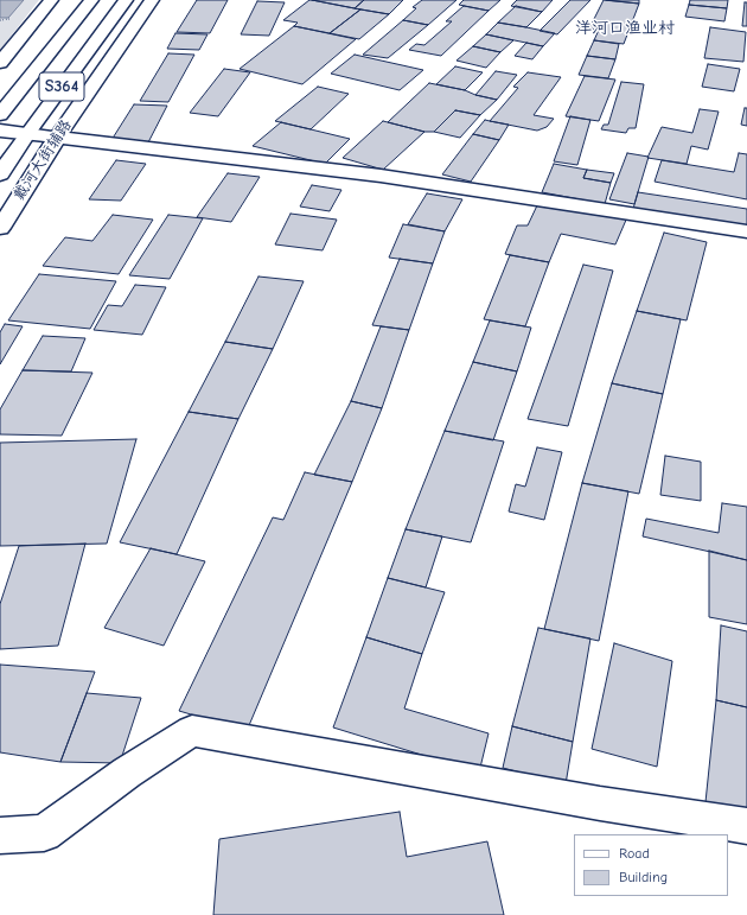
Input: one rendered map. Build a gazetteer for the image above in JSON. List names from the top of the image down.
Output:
{
  "streets": {
    "street": ["S364", "戴河大街辅路"]
  },
  "districts": ["洋河口渔业村"],
  "legend": ["Road", "Building"]
}
